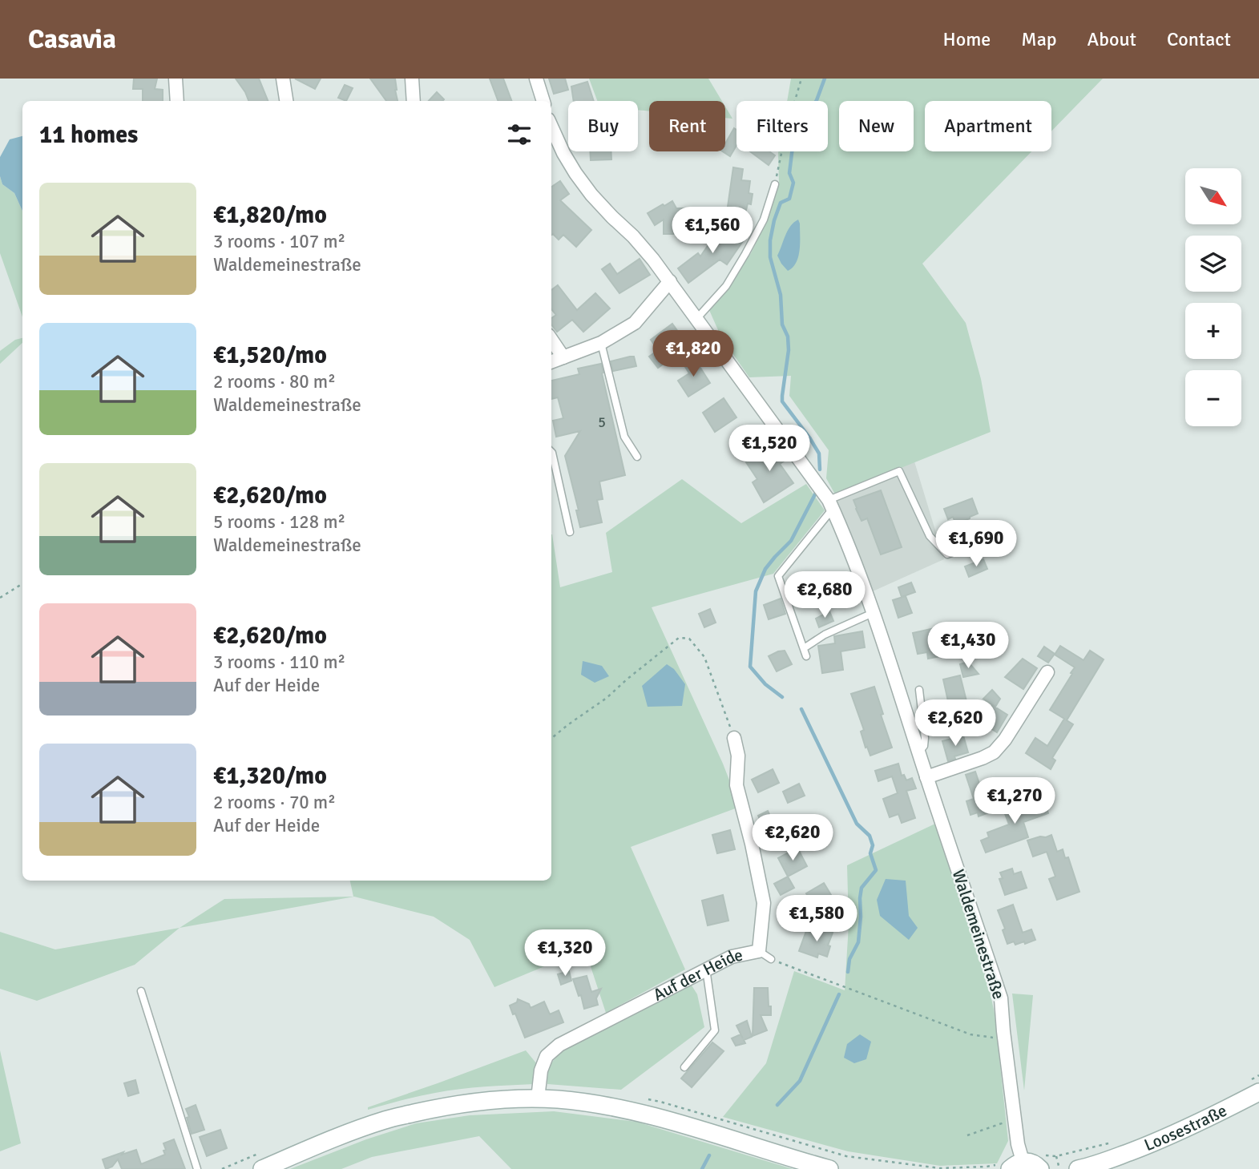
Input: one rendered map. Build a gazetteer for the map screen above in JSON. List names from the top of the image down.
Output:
{
  "streets": {
    "street": ["Waldemeinestraße", "Auf der Heide", "Loosestraße"]
  },
  "house_numbers": ["5"],
  "north": "bottom right",
  "page": {
    "header": "Casavia",
    "nav": [
      "Home",
      "Map",
      "About",
      "Contact"
    ],
    "chip": [
      "Buy",
      "Rent",
      "Filters",
      "New",
      "Apartment"
    ],
    "heading": "11 homes",
    "map_buttons": ["+", "−"],
    "list": [
      {
        "name": "€1,820/mo",
        "note": "3 rooms · 107 m² · Waldemeinestraße"
      },
      {
        "name": "€1,520/mo",
        "note": "2 rooms · 80 m² · Waldemeinestraße"
      },
      {
        "name": "€2,620/mo",
        "note": "5 rooms · 128 m² · Waldemeinestraße"
      },
      {
        "name": "€2,620/mo",
        "note": "3 rooms · 110 m² · Auf der Heide"
      },
      {
        "name": "€1,320/mo",
        "note": "2 rooms · 70 m² · Auf der Heide"
      }
    ],
    "price": [
      "€1,560",
      "€1,820",
      "€1,520",
      "€1,690",
      "€2,680",
      "€1,430",
      "€2,620",
      "€1,270",
      "€2,620",
      "€1,580",
      "€1,320"
    ]
  }
}
